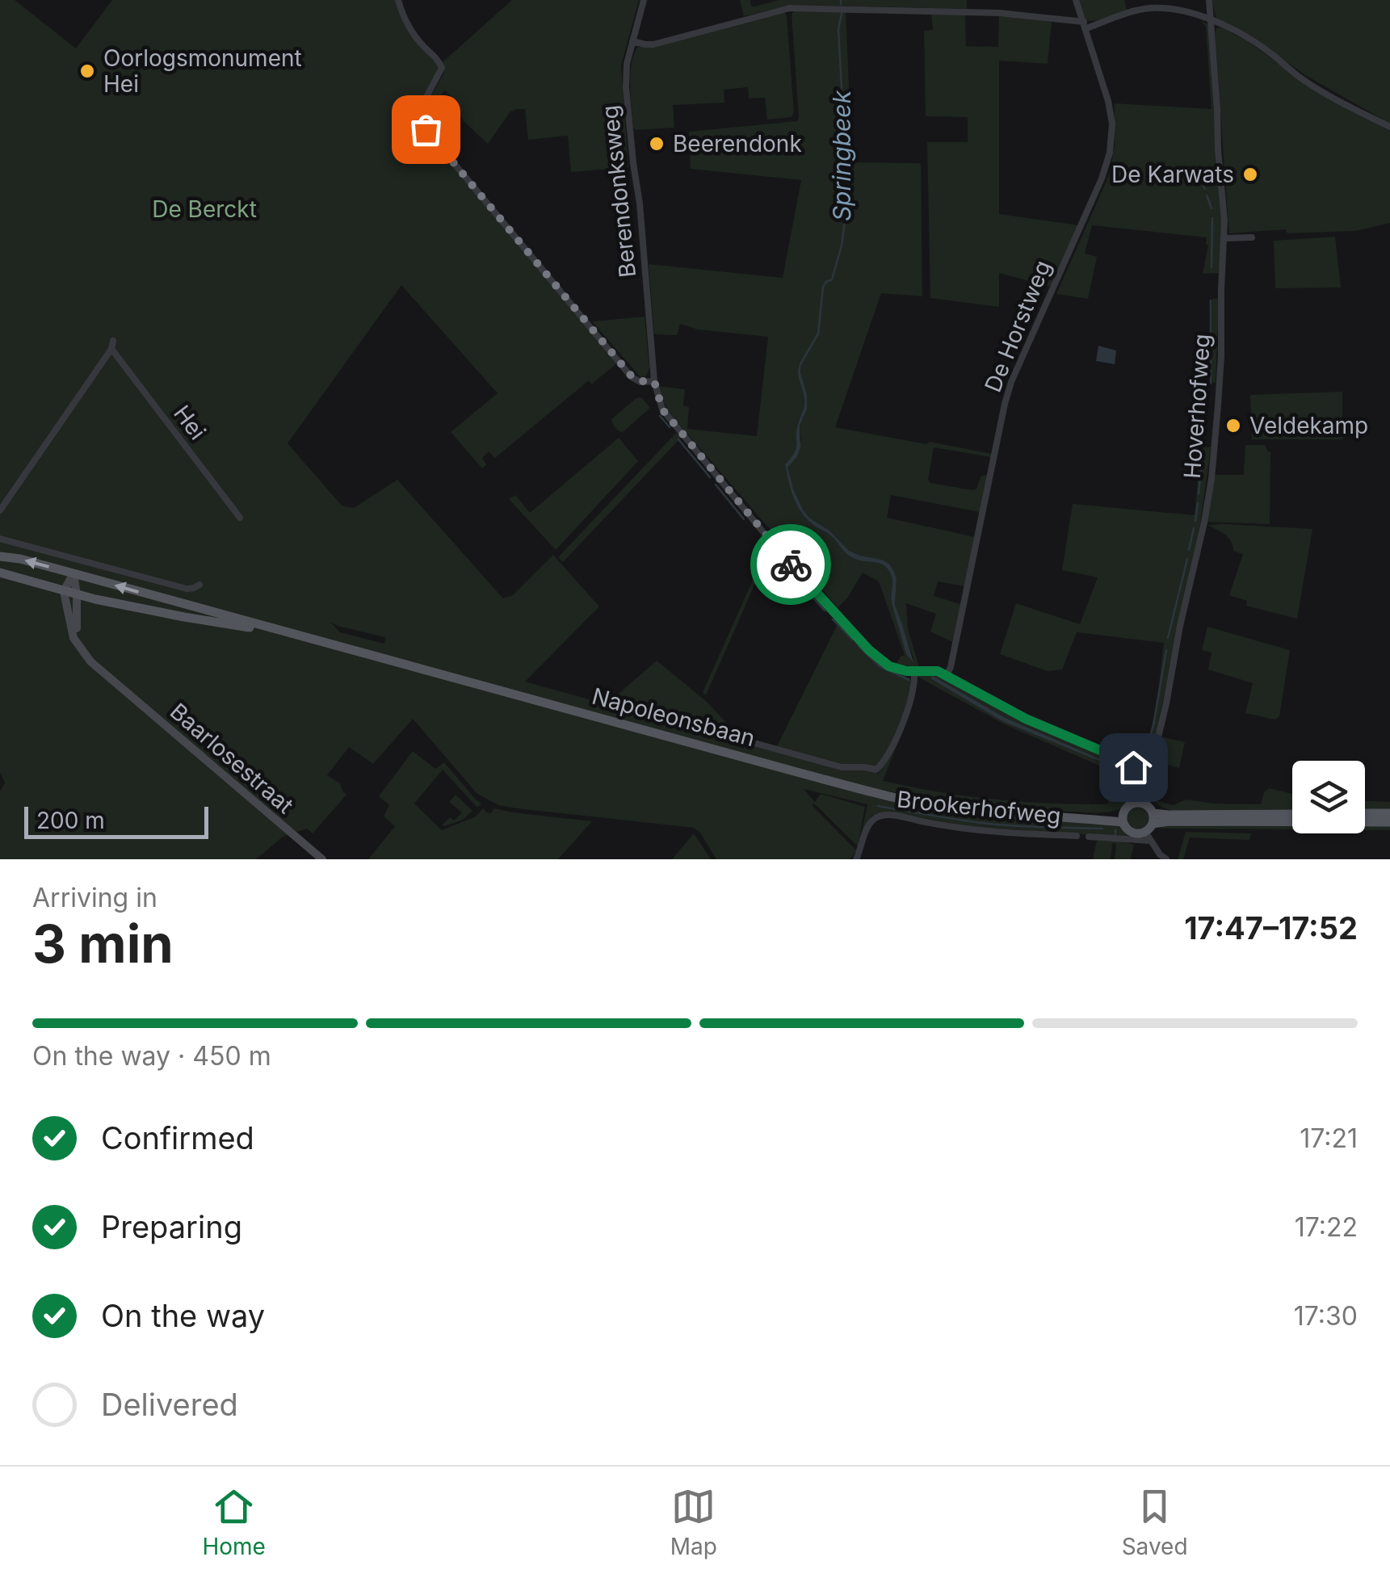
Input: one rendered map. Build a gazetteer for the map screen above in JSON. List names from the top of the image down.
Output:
{
  "streets": {
    "main road": ["Napoleonsbaan"],
    "street": [
      "Berendonksweg",
      "De Horstweg",
      "Hoverhofweg",
      "Hei",
      "Baarlosestraat",
      "Brookerhofweg"
    ]
  },
  "crossings": [
    ["Berendonksweg", "De Horstweg"],
    ["Napoleonsbaan", "Brookerhofweg"]
  ],
  "water": ["Springbeek"],
  "parks": ["De Berckt"],
  "places": [
    "Oorlogsmonument Hei",
    "Beerendonk",
    "De Karwats",
    "Veldekamp"
  ],
  "scale_bar": "200 m",
  "page": {
    "scale": "200 m",
    "heading": ["3 min", "Arriving in", "17:47–17:52"],
    "bar": "On the way · 450 m",
    "list": [
      ["Confirmed", "17:21"],
      ["Preparing", "17:22"],
      ["On the way", "17:30"],
      "Delivered"
    ],
    "tabs": ["Home", "Map", "Saved"]
  }
}
